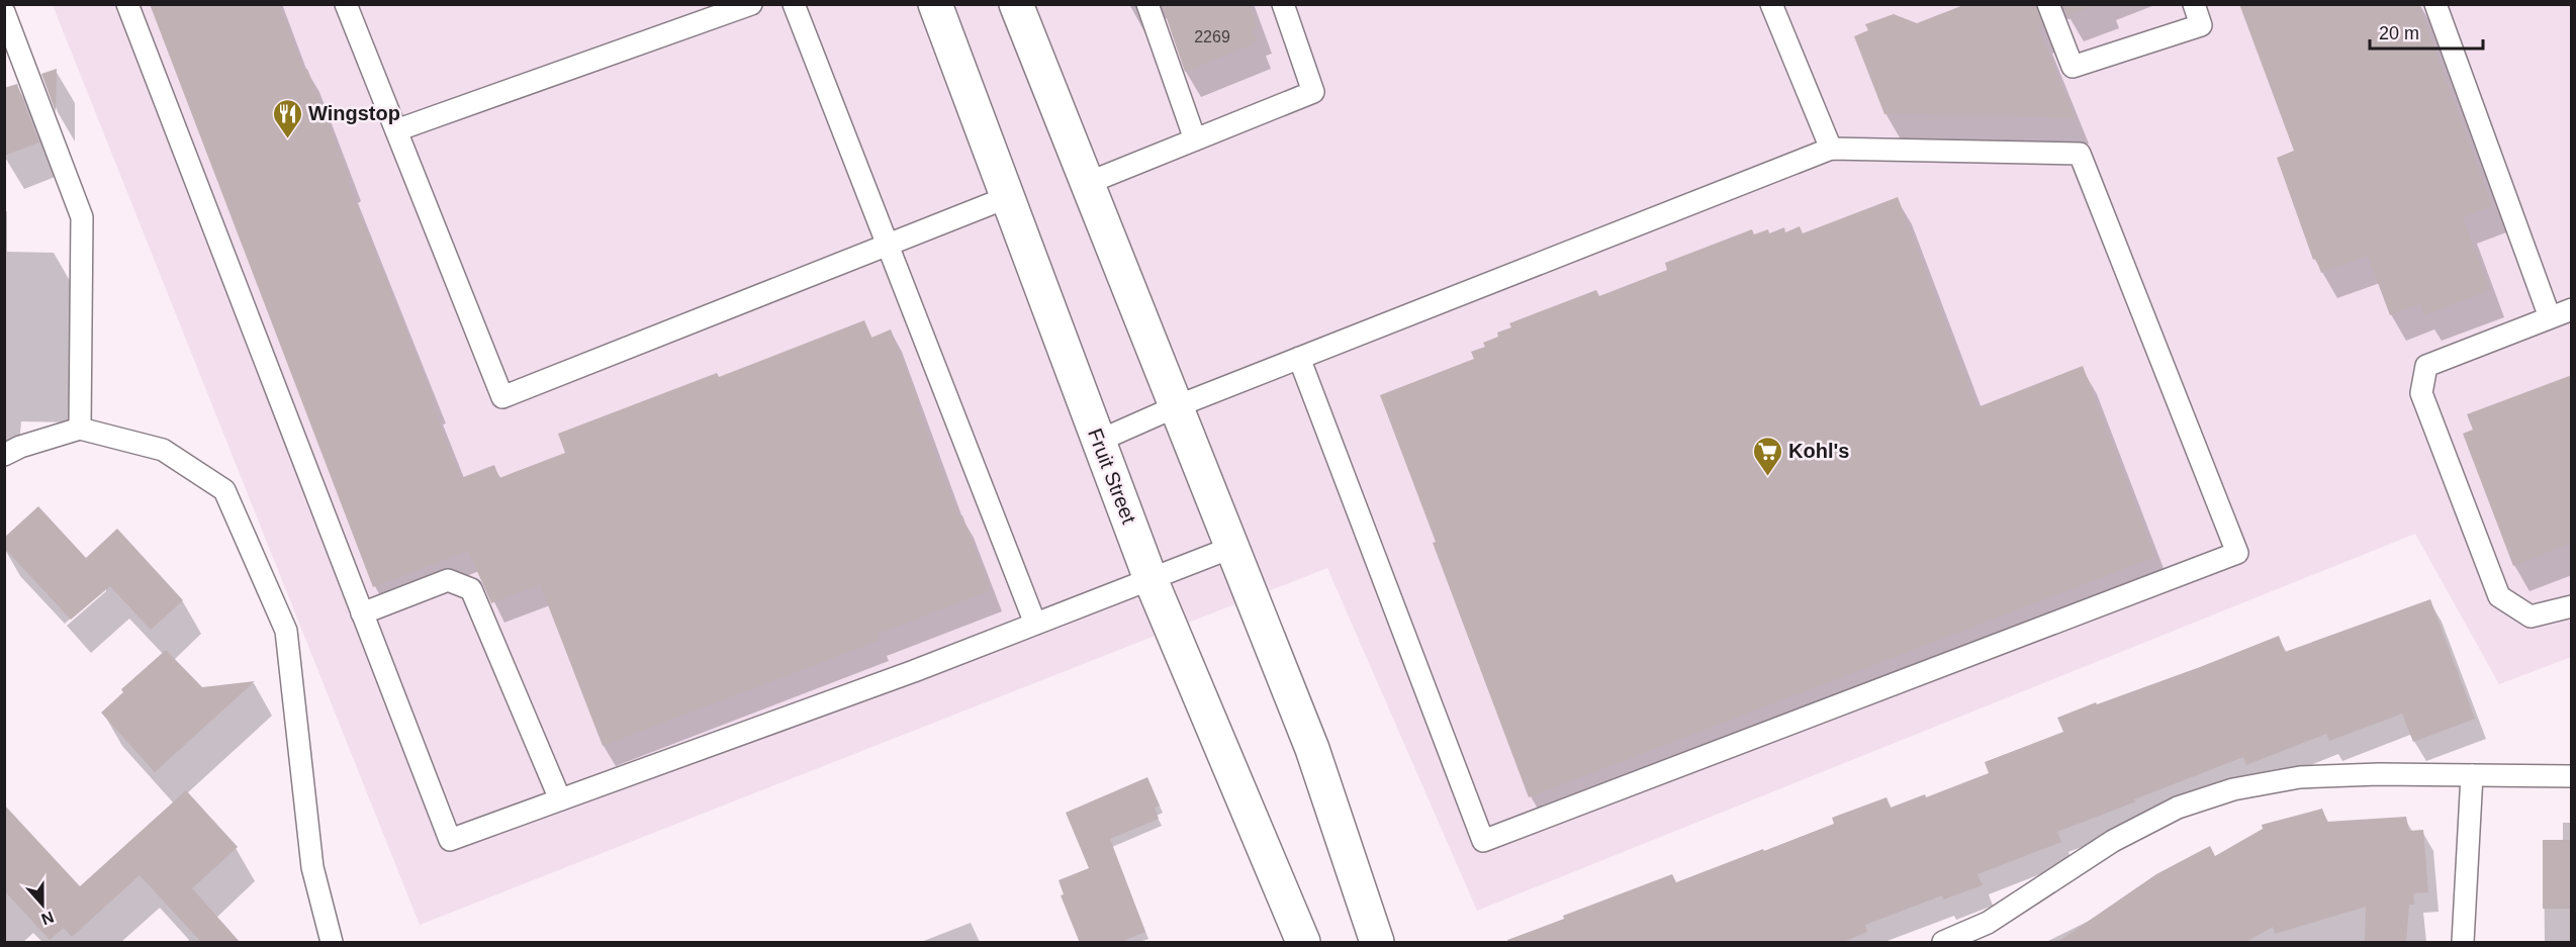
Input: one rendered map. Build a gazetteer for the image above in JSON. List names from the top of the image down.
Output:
{
  "streets": {
    "main road": ["Fruit Street"]
  },
  "places": {
    "restaurant": ["Wingstop"],
    "supermarket": ["Kohl's"]
  },
  "house_numbers": ["2269"],
  "scale_bar": "20 m",
  "north": "bottom"
}
